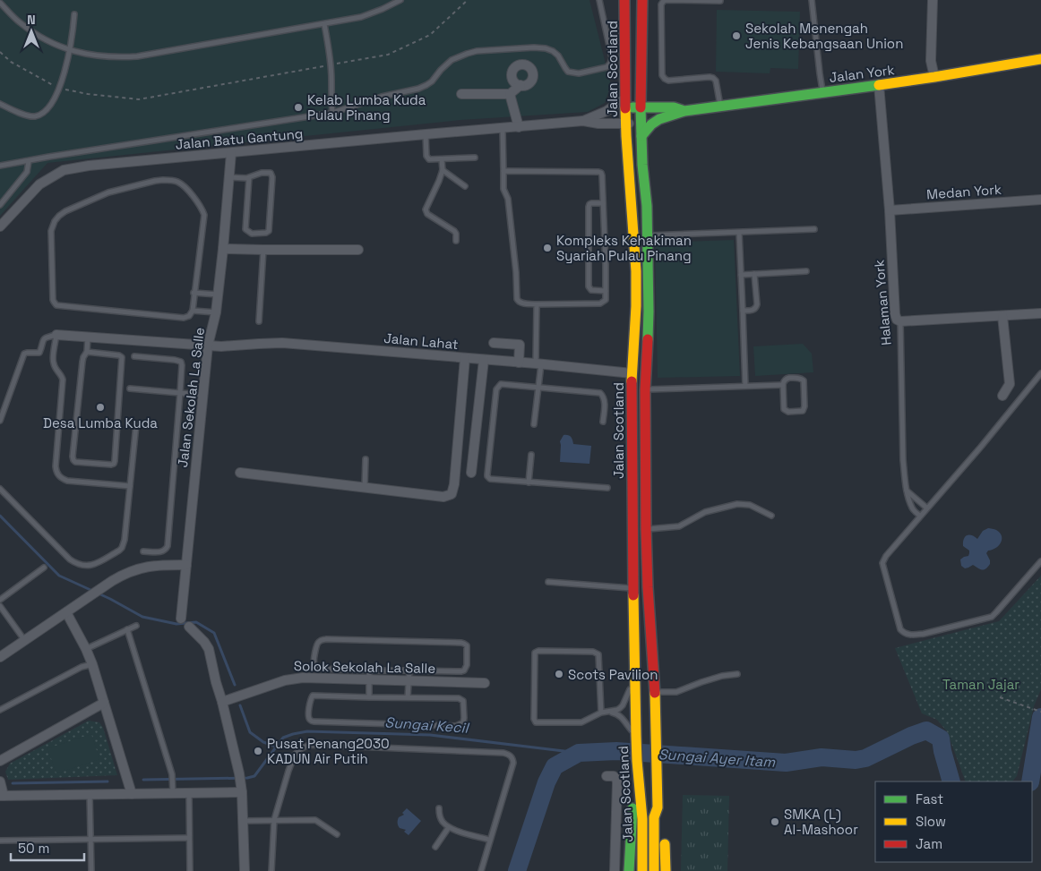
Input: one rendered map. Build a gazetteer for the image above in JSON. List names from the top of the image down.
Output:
{
  "streets": {
    "main road": ["Jalan Scotland", "Jalan York"],
    "street": [
      "Jalan Batu Gantung",
      "Medan York",
      "Halaman York",
      "Jalan Lahat",
      "Jalan Sekolah La Salle",
      "Solok Sekolah La Salle"
    ]
  },
  "crossings": [
    ["Jalan Scotland", "Jalan York"],
    ["Jalan Scotland", "Jalan Batu Gantung"],
    ["Jalan Scotland", "Jalan Lahat"],
    ["Jalan York", "Jalan Batu Gantung"],
    ["Jalan York", "Halaman York"],
    ["Jalan Batu Gantung", "Jalan Sekolah La Salle"],
    ["Medan York", "Halaman York"],
    ["Jalan Lahat", "Jalan Sekolah La Salle"]
  ],
  "water": ["Sungai Kecil", "Sungai Ayer Itam"],
  "parks": ["Taman Jajar"],
  "places": [
    "Sekolah Menengah Jenis Kebangsaan Union",
    "Kelab Lumba Kuda Pulau Pinang",
    "Kompleks Kehakiman Syariah Pulau Pinang",
    "Desa Lumba Kuda",
    "Scots Pavilion",
    "Pusat Penang2030 KADUN Air Putih",
    "SMKA (L) Al-Mashoor"
  ],
  "legend": ["Fast", "Slow", "Jam"],
  "scale_bar": "50 m",
  "north": "top"
}
